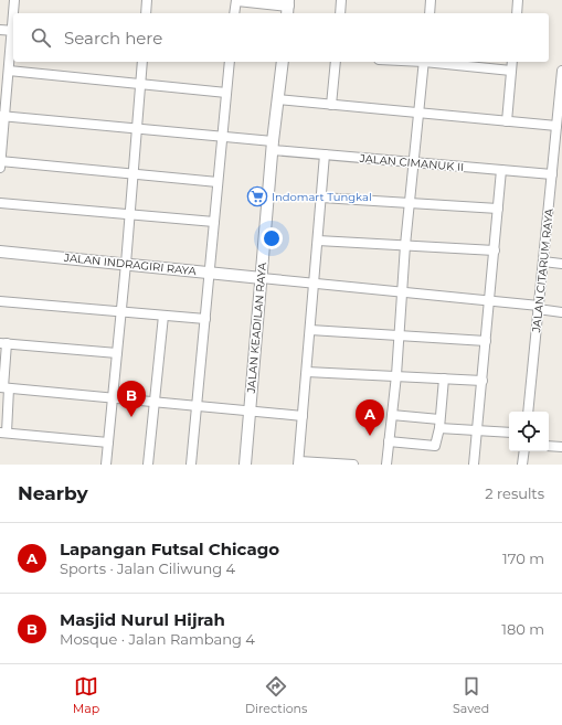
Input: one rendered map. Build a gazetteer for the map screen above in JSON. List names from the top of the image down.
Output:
{
  "streets": {
    "street": [
      "JALAN CIMANUK II",
      "JALAN INDRAGIRI RAYA",
      "JALAN CITARUM RAYA",
      "JALAN KEADILAN RAYA"
    ]
  },
  "crossings": [
    ["JALAN CIMANUK II", "JALAN CITARUM RAYA"],
    ["JALAN CIMANUK II", "JALAN KEADILAN RAYA"],
    ["JALAN INDRAGIRI RAYA", "JALAN KEADILAN RAYA"]
  ],
  "places": {
    "supermarket": ["Indomart Tungkal"]
  },
  "page": {
    "search": "Search here",
    "pins": ["B", "A"],
    "heading": ["Nearby", "2 results"],
    "list": [
      {
        "mark": "A",
        "name": "Lapangan Futsal Chicago",
        "note": "Sports · Jalan Ciliwung 4",
        "value": "170 m"
      },
      {
        "mark": "B",
        "name": "Masjid Nurul Hijrah",
        "note": "Mosque · Jalan Rambang 4",
        "value": "180 m"
      }
    ],
    "nav": ["Map", "Directions", "Saved"]
  }
}
